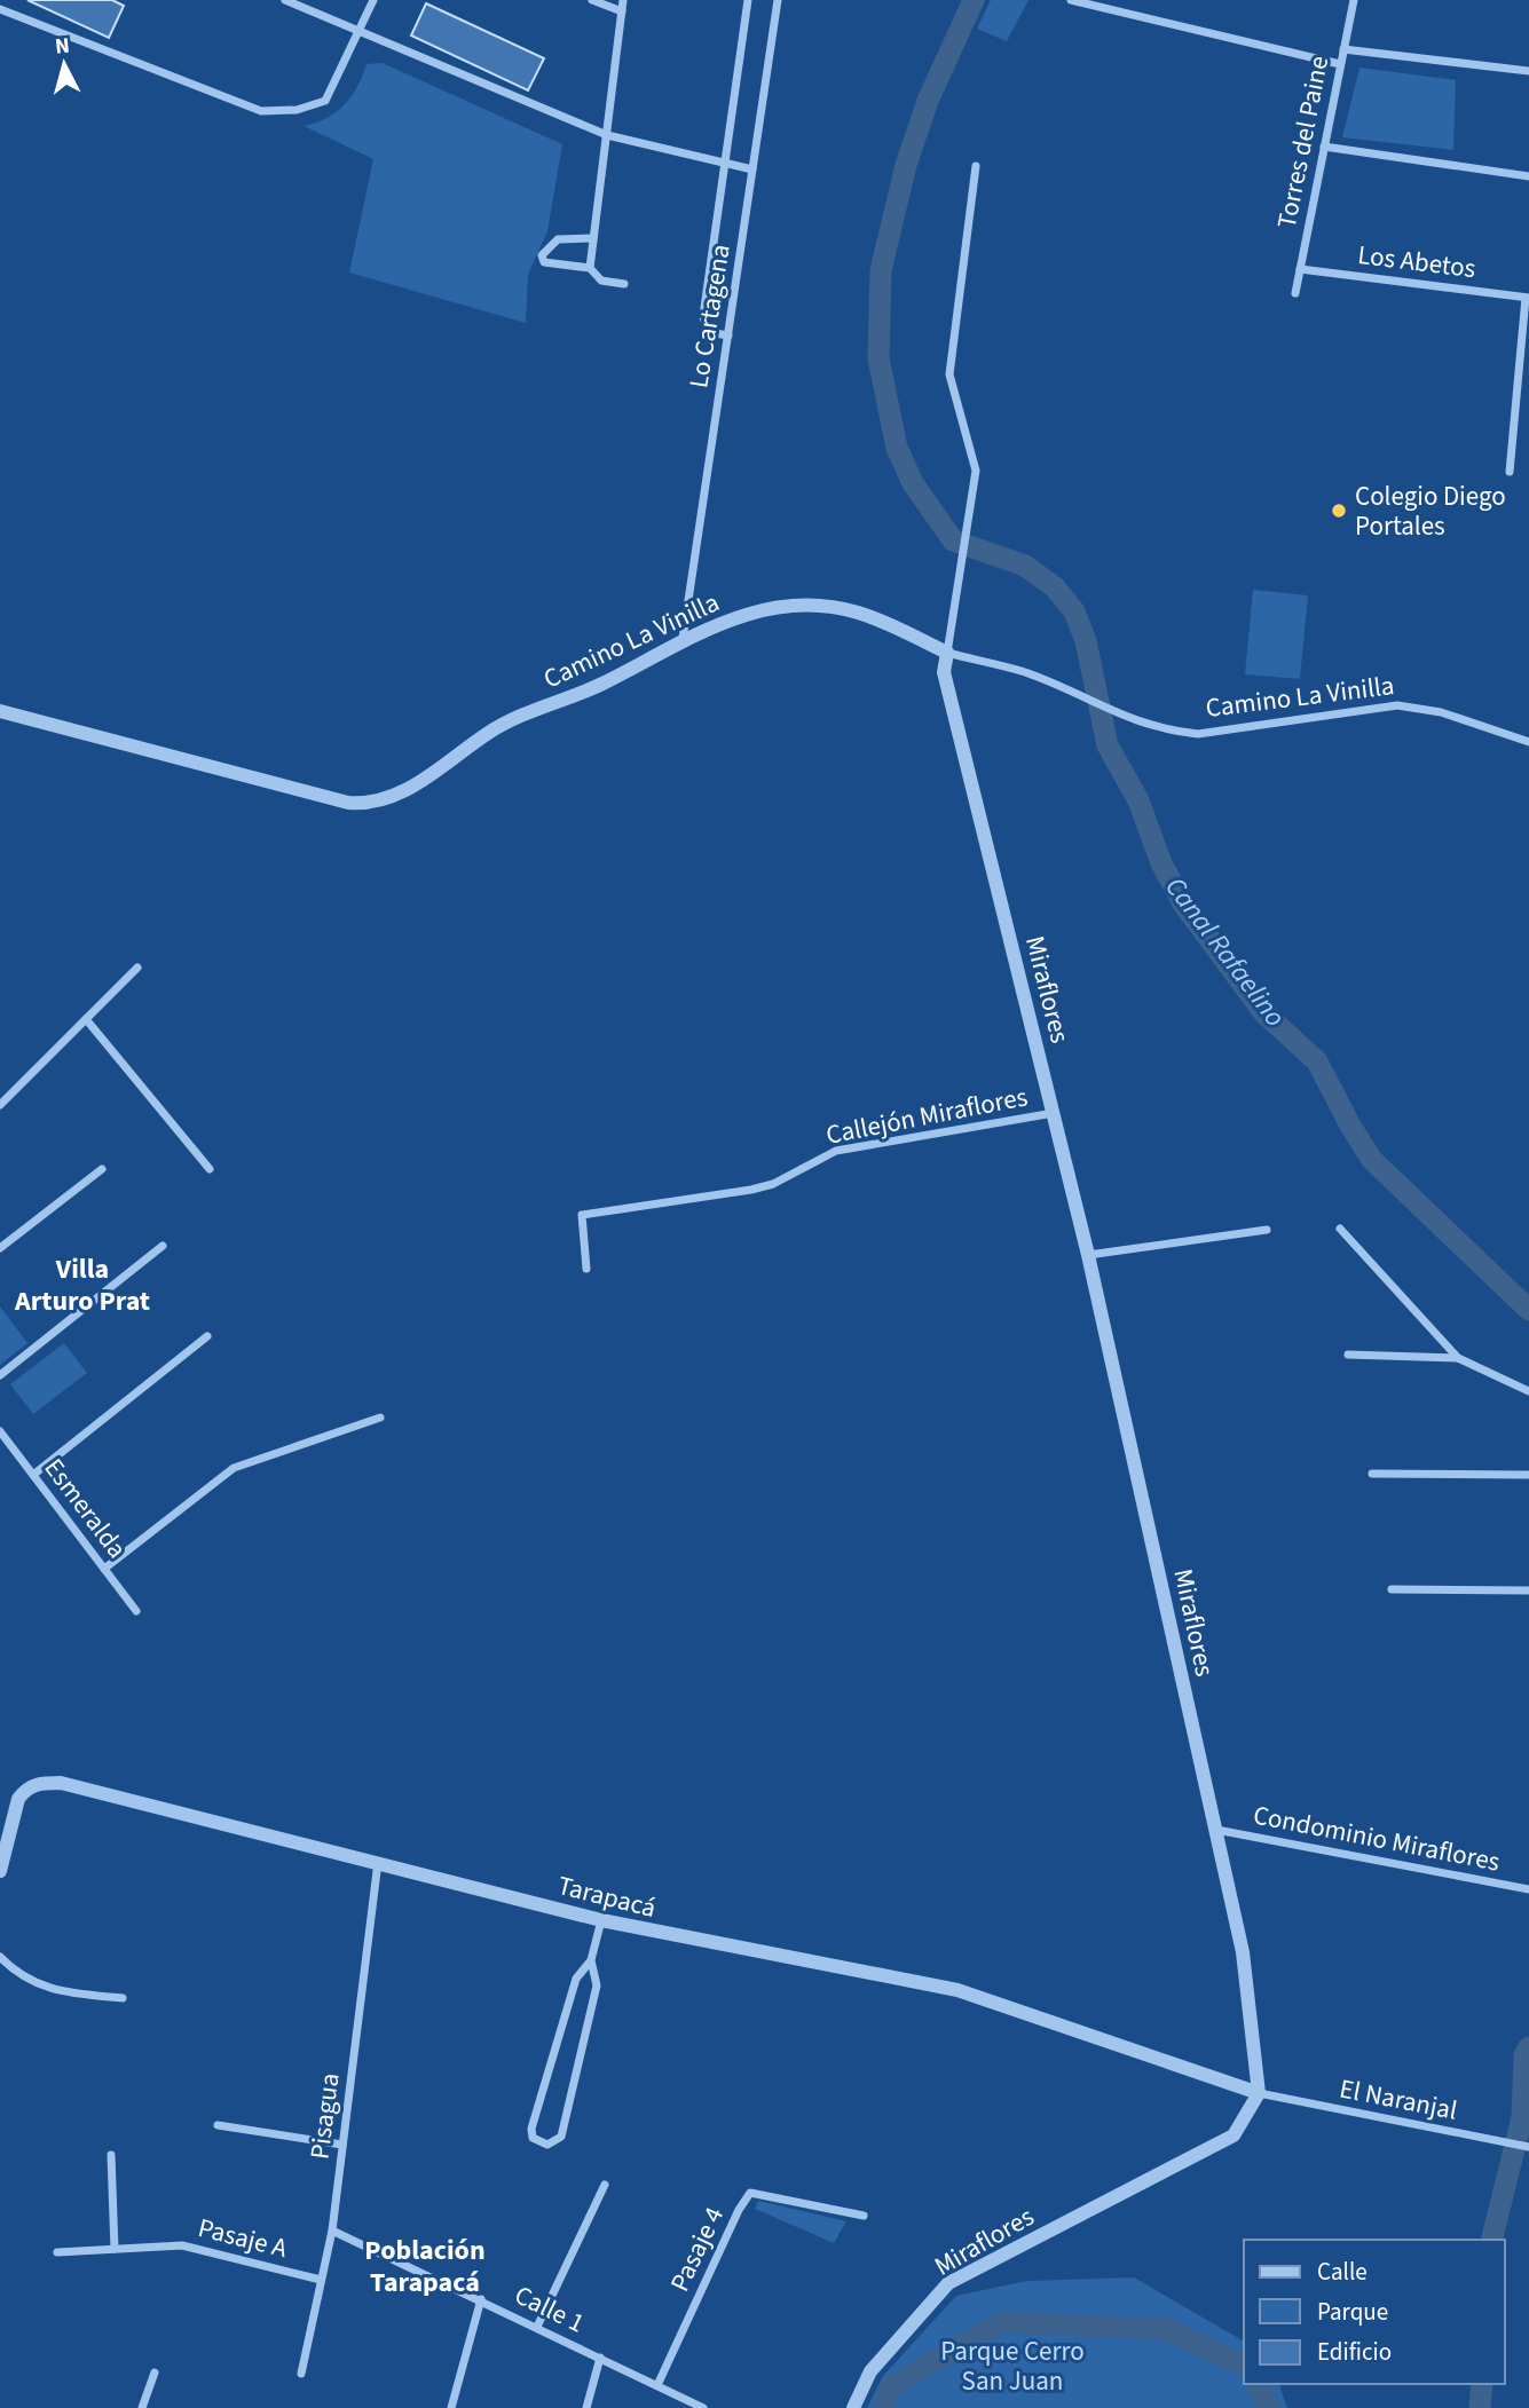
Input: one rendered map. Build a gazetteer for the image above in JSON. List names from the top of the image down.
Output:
{
  "streets": {
    "street": [
      "Torres del Paine",
      "Los Abetos",
      "Lo Cartagena",
      "Camino La Vinilla",
      "Miraflores",
      "Callejón Miraflores",
      "Esmeralda",
      "Condominio Miraflores",
      "Tarapacá",
      "El Naranjal",
      "Pisagua",
      "Pasaje A",
      "Pasaje 4",
      "Calle 1"
    ]
  },
  "crossings": [
    ["Torres del Paine", "Los Abetos"],
    ["Lo Cartagena", "Camino La Vinilla"],
    ["Camino La Vinilla", "Miraflores"],
    ["Miraflores", "Callejón Miraflores"],
    ["Miraflores", "Condominio Miraflores"],
    ["Miraflores", "Tarapacá"],
    ["Miraflores", "El Naranjal"],
    ["Tarapacá", "El Naranjal"],
    ["Tarapacá", "Pisagua"],
    ["Pisagua", "Pasaje A"],
    ["Pisagua", "Calle 1"],
    ["Pasaje 4", "Calle 1"]
  ],
  "districts": ["Villa Arturo Prat", "Población Tarapacá"],
  "water": ["Canal Rafaelino"],
  "parks": ["Parque Cerro San Juan"],
  "places": ["Colegio Diego Portales"],
  "legend": ["Calle", "Parque", "Edificio"],
  "north": "top"
}
